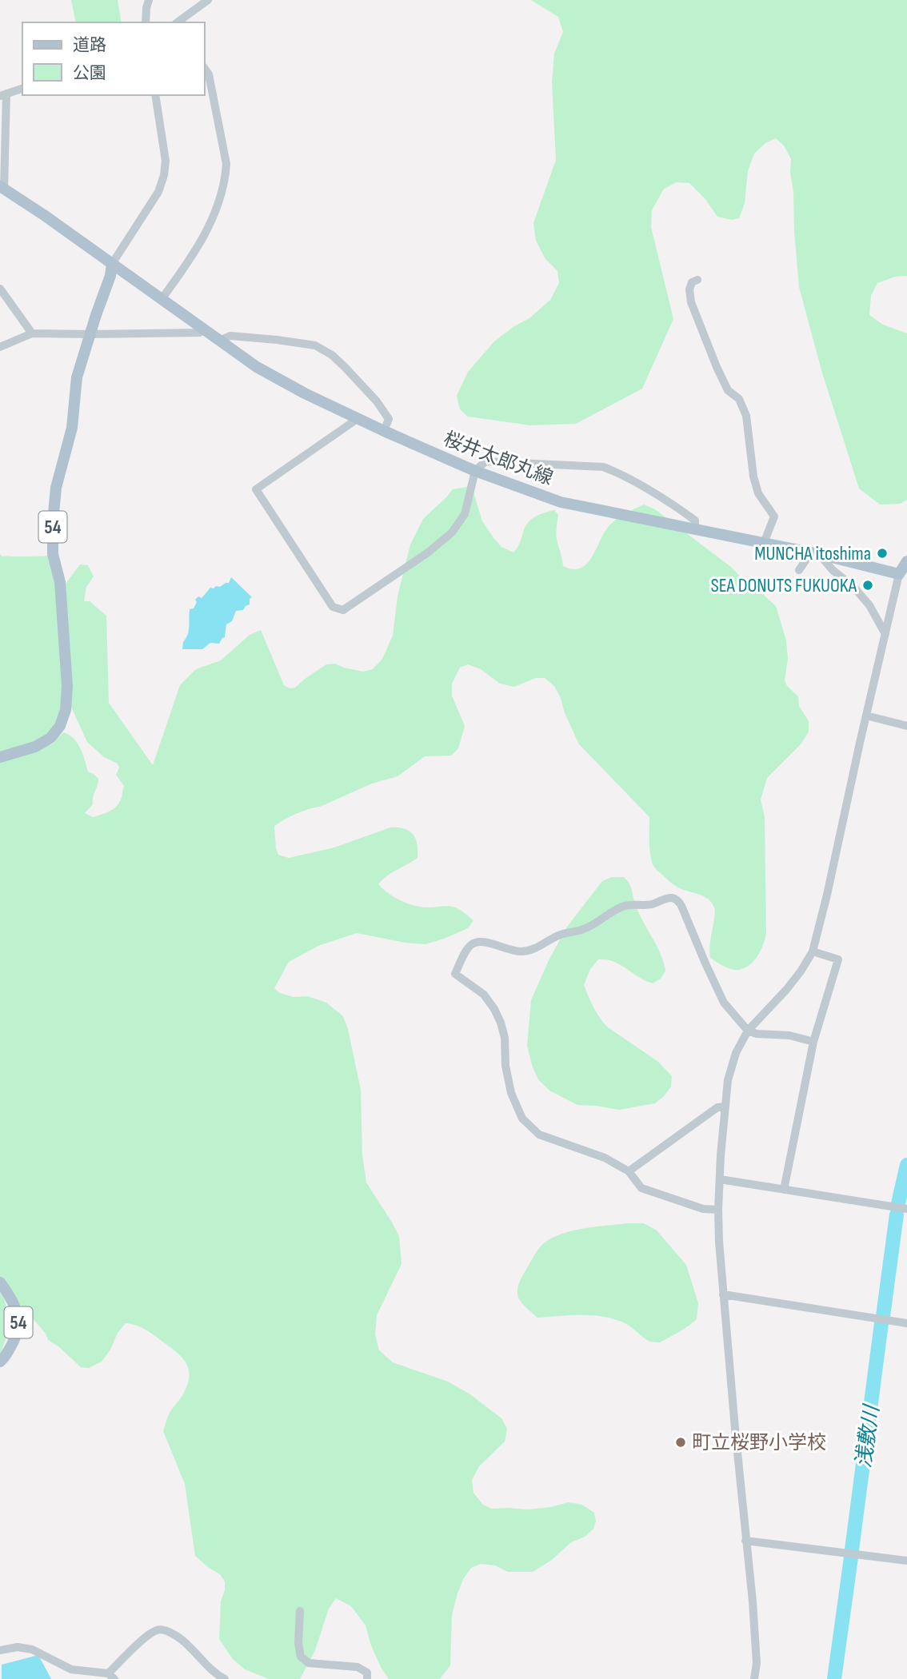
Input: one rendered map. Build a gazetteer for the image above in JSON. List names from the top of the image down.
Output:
{
  "streets": {
    "main road": ["桜井太郎丸線", "54"]
  },
  "crossings": [
    ["桜井太郎丸線", "54"]
  ],
  "water": ["浅敷川"],
  "places": ["MUNCHA itoshima", "SEA DONUTS FUKUOKA", "町立桜野小学校"],
  "legend": ["道路", "公園"]
}
